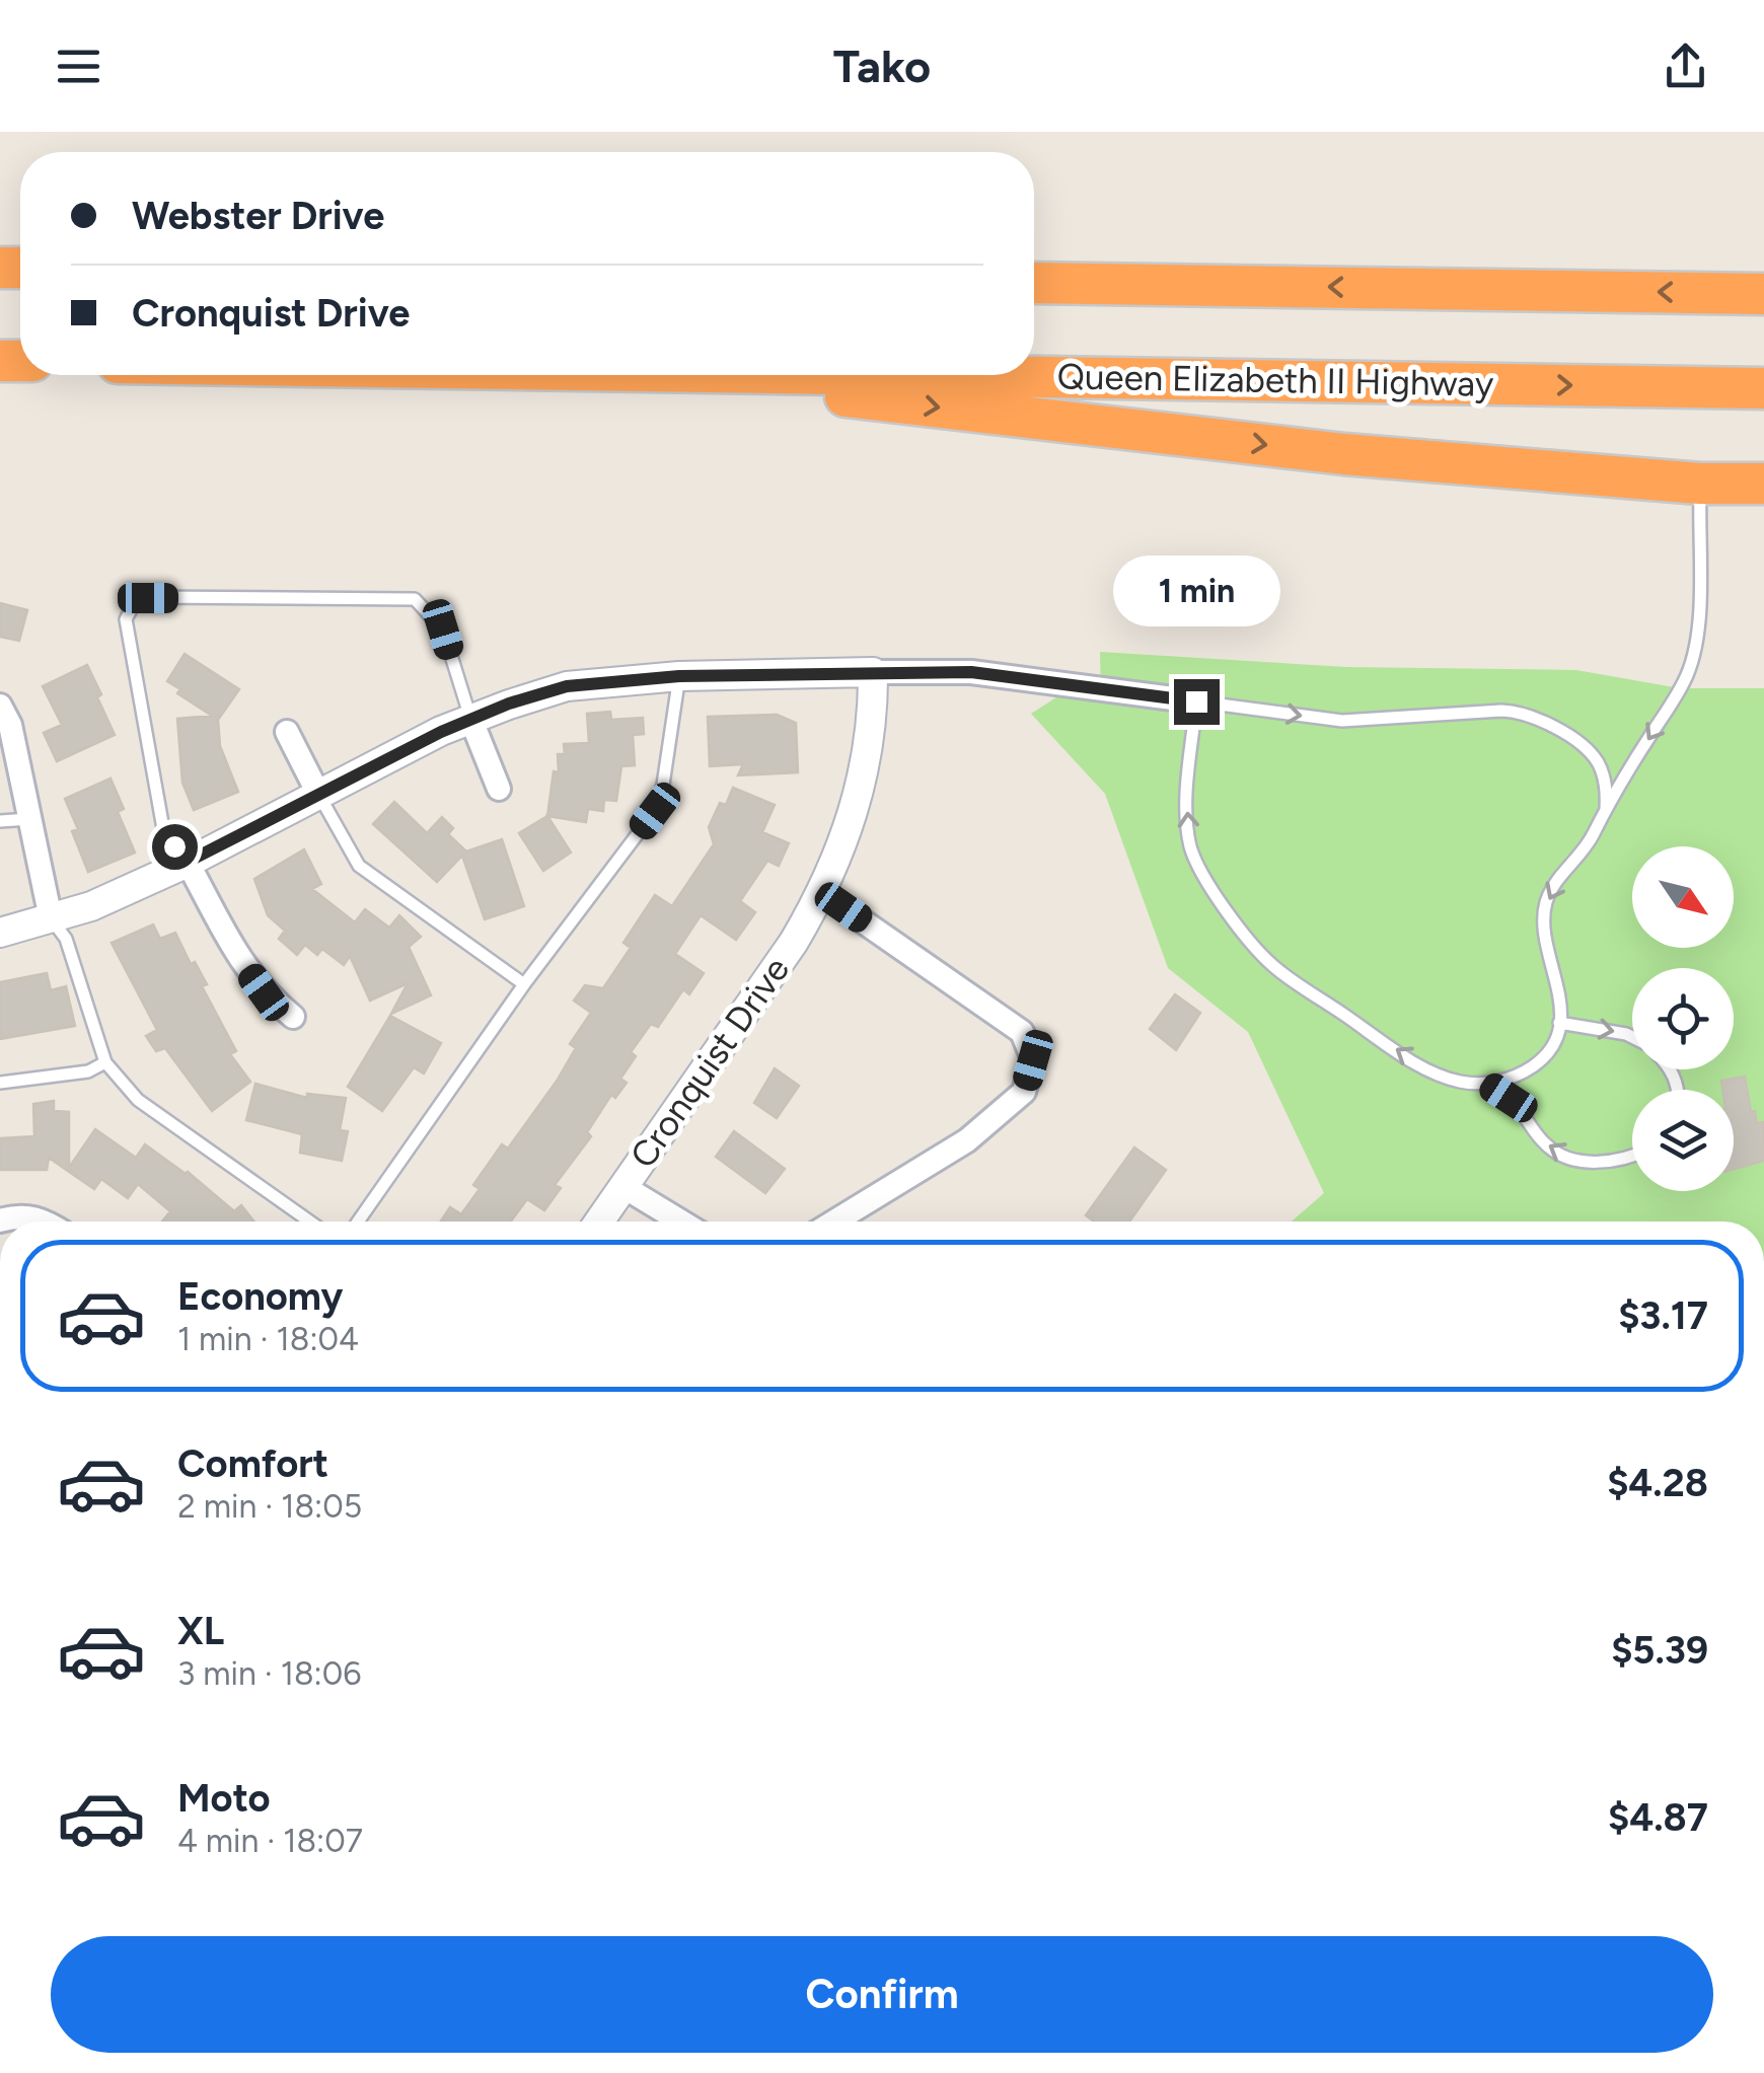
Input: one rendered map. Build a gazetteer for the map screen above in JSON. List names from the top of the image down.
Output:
{
  "streets": {
    "highway": ["Queen Elizabeth II Highway"],
    "street": ["Cronquist Drive"]
  },
  "north": "bottom right",
  "page": {
    "header": "Tako",
    "banner": ["Webster Drive", "Cronquist Drive"],
    "bubble": "1 min",
    "list": [
      {
        "name": "Economy",
        "note": "1 min · 18:04",
        "value": "$3.17"
      },
      {
        "name": "Comfort",
        "note": "2 min · 18:05",
        "value": "$4.28"
      },
      {
        "name": "XL",
        "note": "3 min · 18:06",
        "value": "$5.39"
      },
      {
        "name": "Moto",
        "note": "4 min · 18:07",
        "value": "$4.87"
      }
    ],
    "buttons": "Confirm"
  }
}
